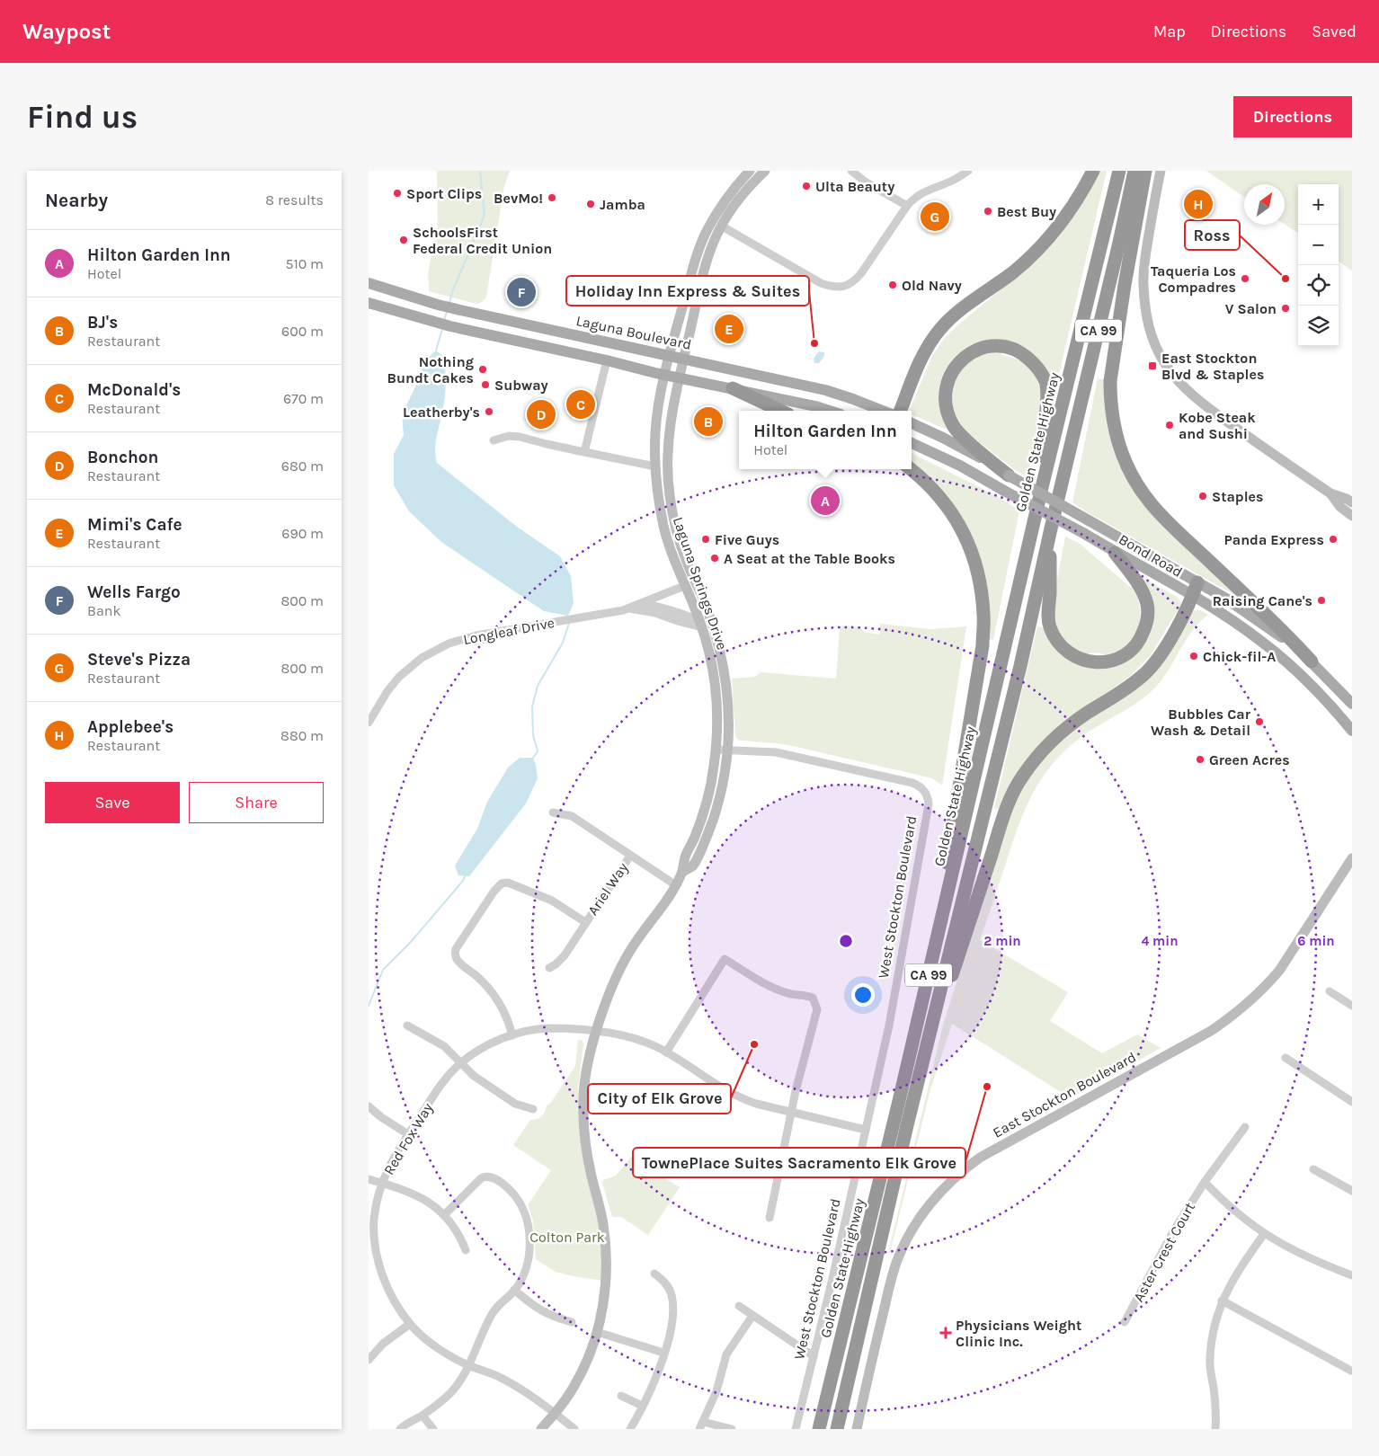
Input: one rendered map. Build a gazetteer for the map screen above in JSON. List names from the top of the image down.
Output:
{
  "streets": {
    "highway": ["CA 99", "Golden State Highway"],
    "main road": ["Laguna Boulevard", "Bond Road"],
    "street": [
      "Laguna Springs Drive",
      "Longleaf Drive",
      "Ariel Way",
      "West Stockton Boulevard",
      "East Stockton Boulevard",
      "Red Fox Way",
      "Aster Crest Court"
    ]
  },
  "crossings": [
    ["Laguna Boulevard", "Laguna Springs Drive"],
    ["Laguna Springs Drive", "Longleaf Drive"],
    ["Laguna Springs Drive", "West Stockton Boulevard"],
    ["Laguna Springs Drive", "Red Fox Way"],
    ["West Stockton Boulevard", "Red Fox Way"]
  ],
  "parks": ["Colton Park"],
  "places": {
    "other": [
      "Ulta Beauty",
      "Sport Clips",
      "BevMo!",
      "Jamba",
      "Best Buy",
      "SchoolsFirst Federal Credit Union",
      "Taqueria Los Compadres",
      "Ross",
      "Old Navy",
      "V Salon",
      "Holiday Inn Express & Suites",
      "Nothing Bundt Cakes",
      "Subway",
      "Leatherby's",
      "Kobe Steak and Sushi",
      "Staples",
      "Five Guys",
      "Panda Express",
      "A Seat at the Table Books",
      "Raising Cane's",
      "Chick-fil-A",
      "Bubbles Car Wash & Detail",
      "Green Acres",
      "City of Elk Grove",
      "TownePlace Suites Sacramento Elk Grove"
    ],
    "transit": ["East Stockton Blvd & Staples"],
    "health": ["Physicians Weight Clinic Inc."]
  },
  "north": "top right",
  "page": {
    "header": "Waypost",
    "nav": ["Map", "Directions", "Saved"],
    "buttons": [
      "Directions",
      ["Save", "Share"]
    ],
    "title": "Find us",
    "heading": ["Nearby", "8 results"],
    "map_buttons": ["+", "−"],
    "pins": [
      "H",
      "G",
      "F",
      "E",
      "C",
      "D",
      "B",
      "A"
    ],
    "list": [
      {
        "mark": "A",
        "name": "Hilton Garden Inn",
        "note": "Hotel",
        "value": "510 m"
      },
      {
        "mark": "B",
        "name": "BJ's",
        "note": "Restaurant",
        "value": "600 m"
      },
      {
        "mark": "C",
        "name": "McDonald's",
        "note": "Restaurant",
        "value": "670 m"
      },
      {
        "mark": "D",
        "name": "Bonchon",
        "note": "Restaurant",
        "value": "680 m"
      },
      {
        "mark": "E",
        "name": "Mimi's Cafe",
        "note": "Restaurant",
        "value": "690 m"
      },
      {
        "mark": "F",
        "name": "Wells Fargo",
        "note": "Bank",
        "value": "800 m"
      },
      {
        "mark": "G",
        "name": "Steve's Pizza",
        "note": "Restaurant",
        "value": "800 m"
      },
      {
        "mark": "H",
        "name": "Applebee's",
        "note": "Restaurant",
        "value": "880 m"
      }
    ],
    "popup": ["Hilton Garden Inn", "Hotel"]
  },
  "rings": ["2 min", "4 min", "6 min"]
}
